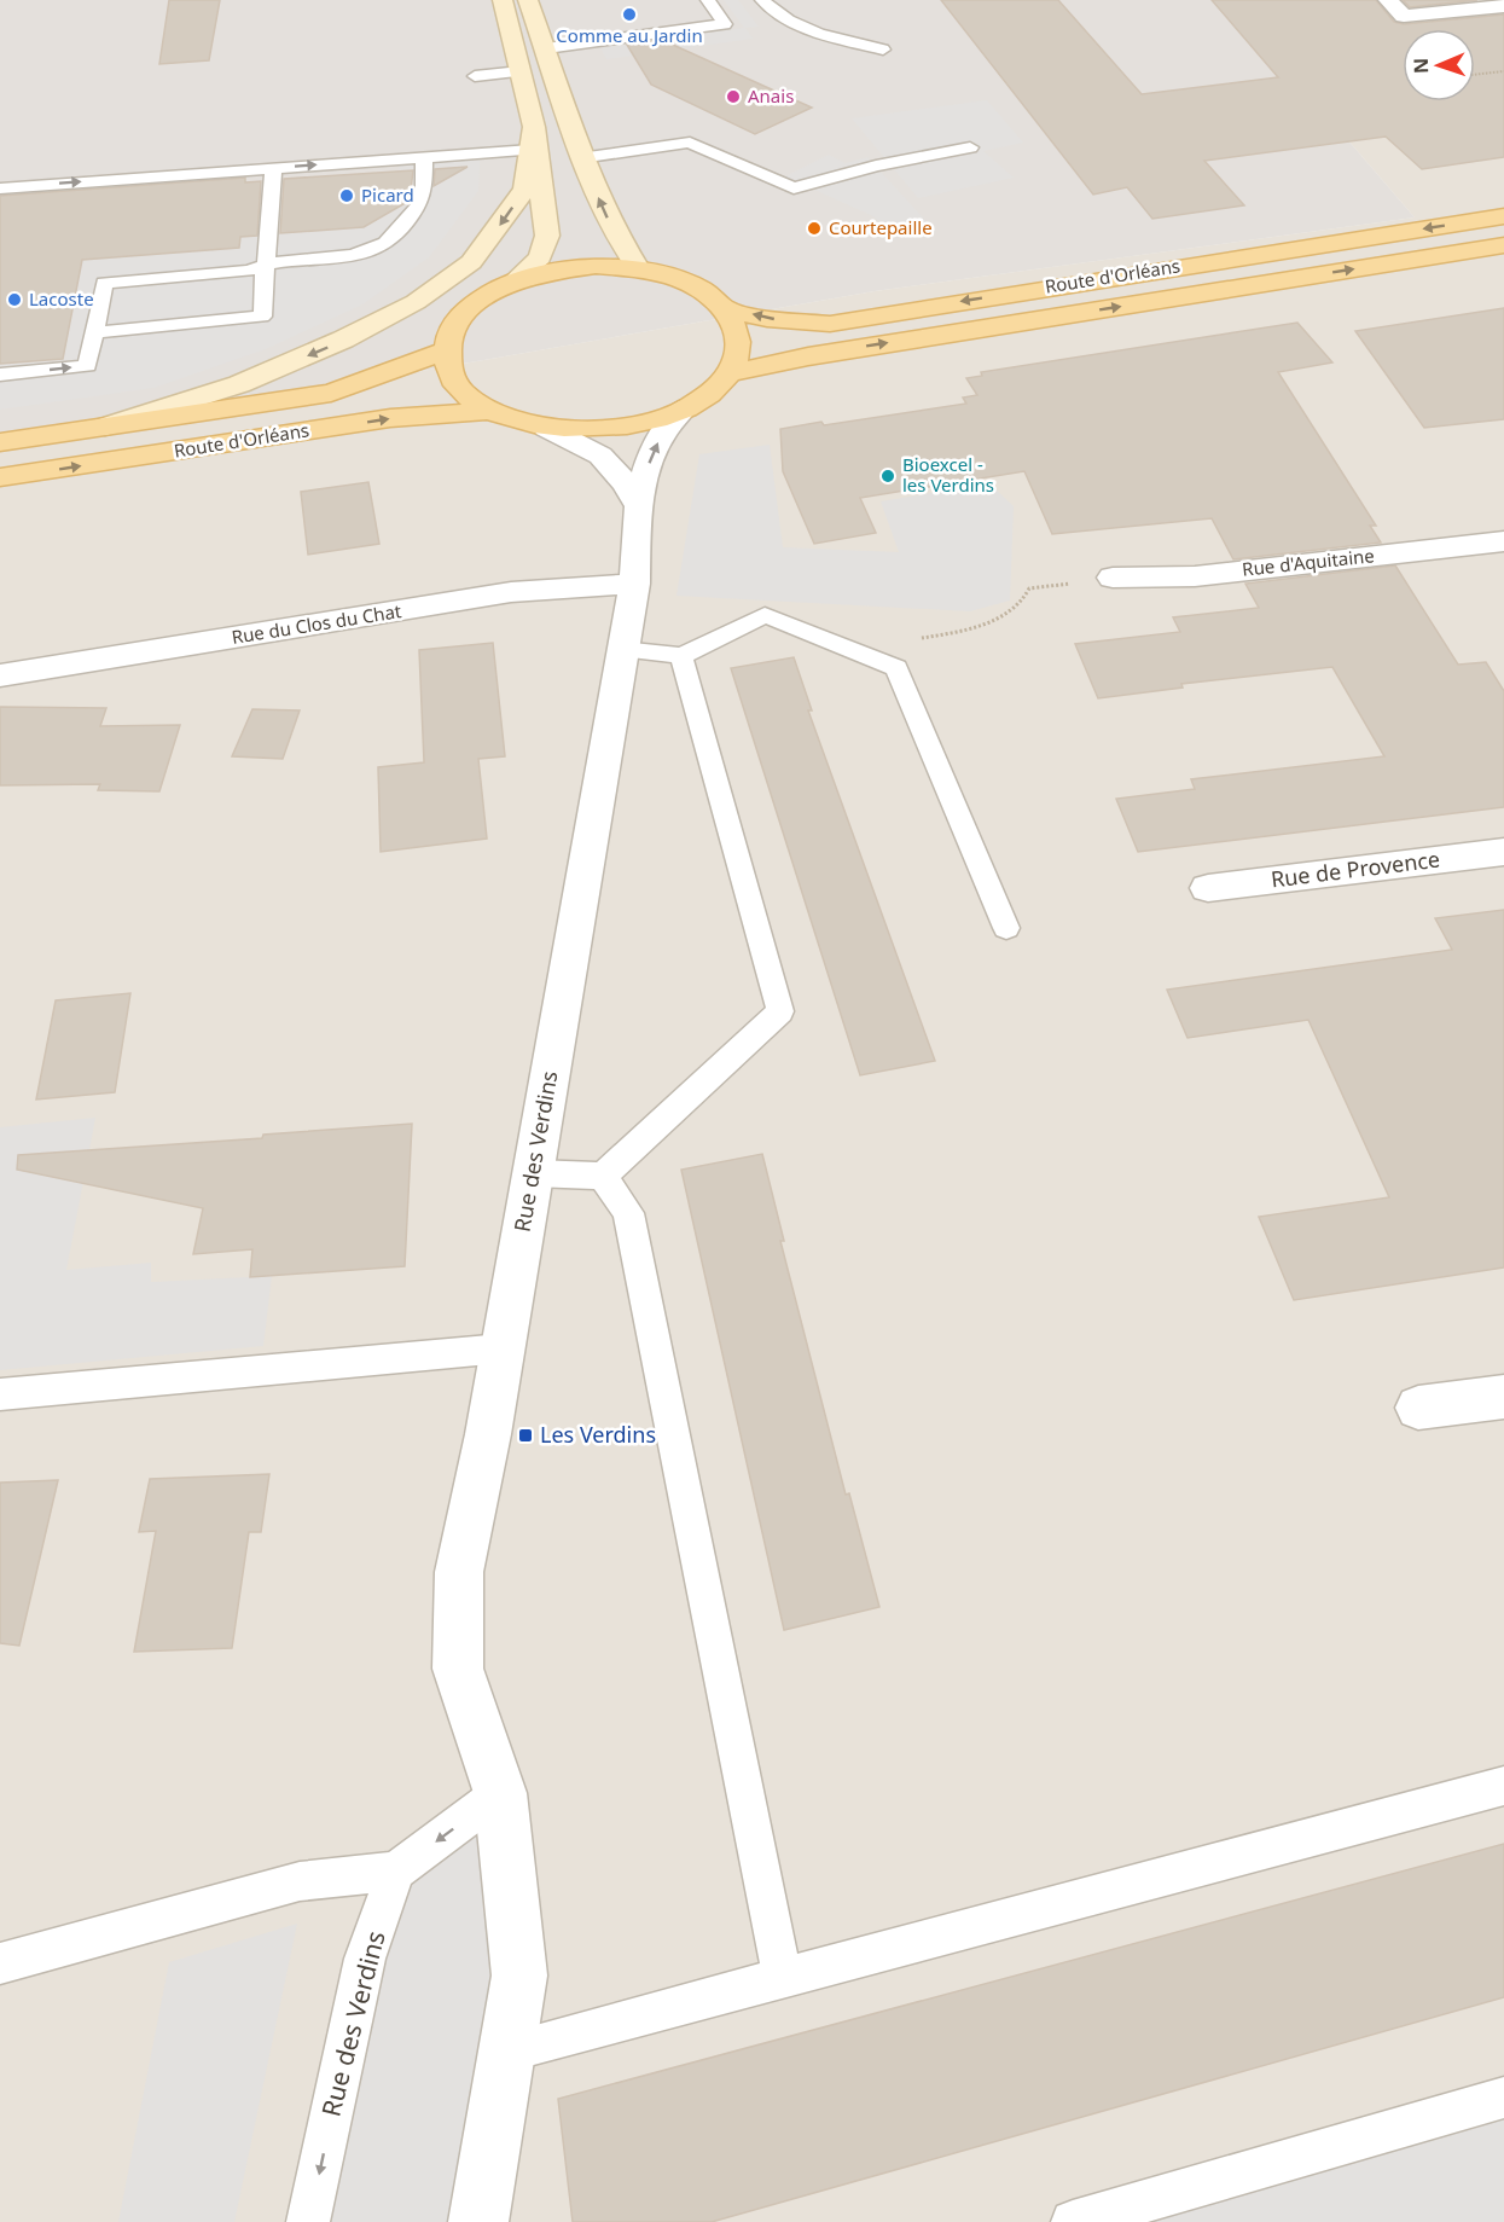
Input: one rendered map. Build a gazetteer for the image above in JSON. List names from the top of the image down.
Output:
{
  "streets": {
    "main road": ["Route d'Orléans"],
    "street": [
      "Rue d'Aquitaine",
      "Rue du Clos du Chat",
      "Rue de Provence",
      "Rue des Verdins"
    ]
  },
  "crossings": [
    ["Route d'Orléans", "Rue des Verdins"],
    ["Rue du Clos du Chat", "Rue des Verdins"]
  ],
  "places": {
    "other": [
      "Comme au Jardin",
      "Anais",
      "Picard",
      "Courtepaille",
      "Lacoste",
      "Bioexcel - les Verdins"
    ],
    "transit": ["Les Verdins"]
  },
  "north": "left"
}
